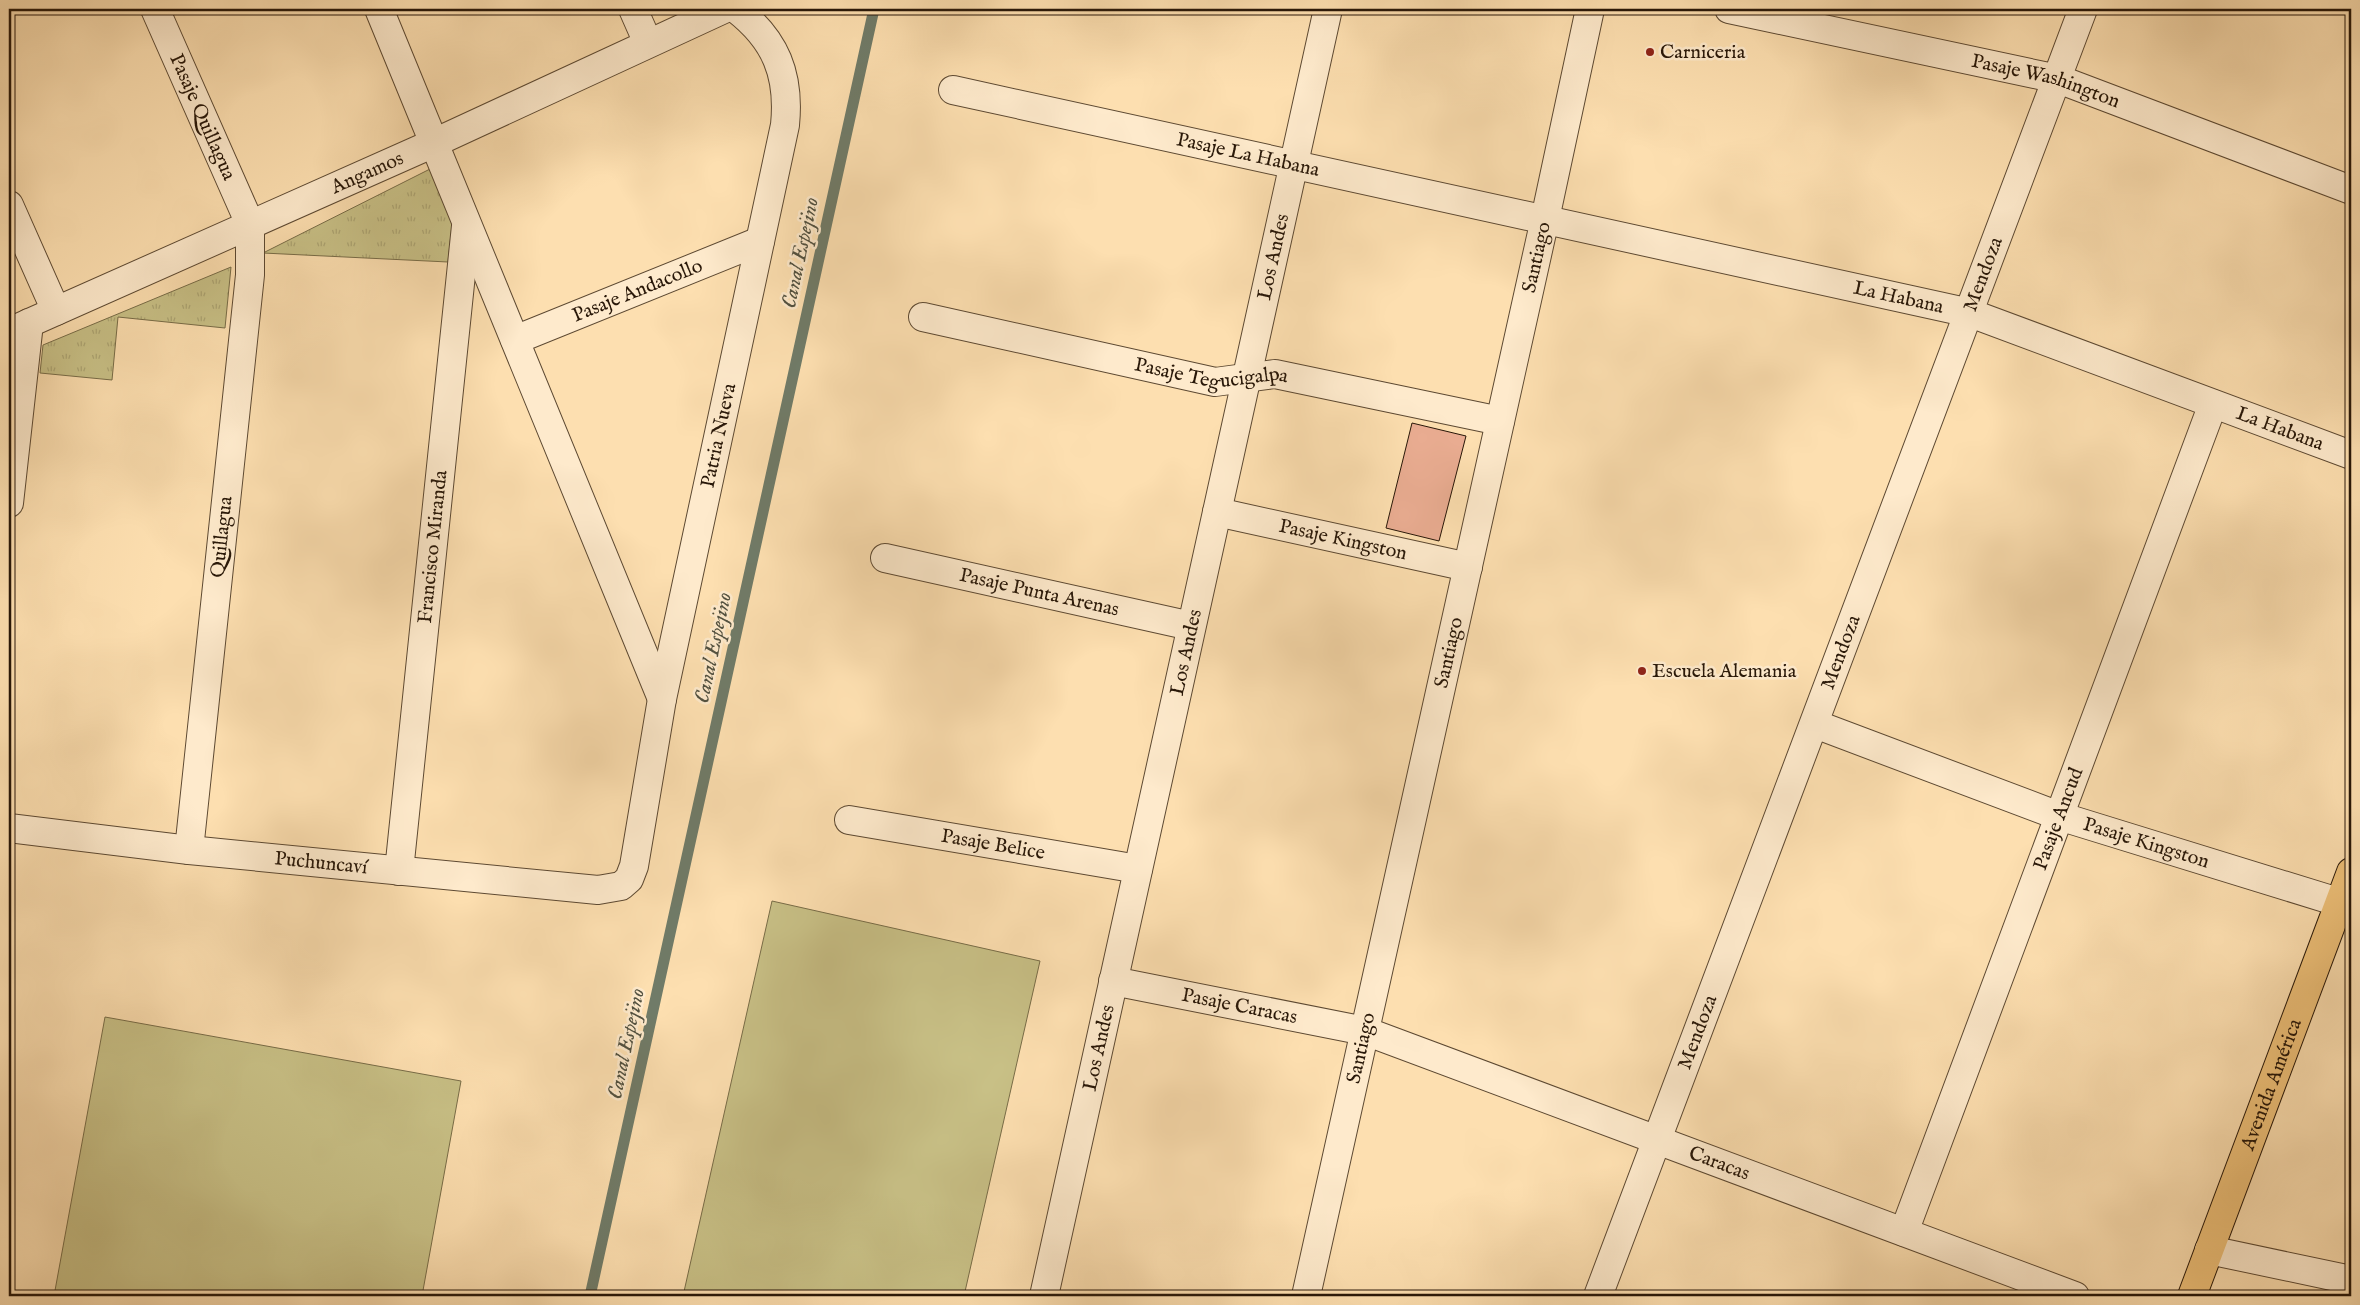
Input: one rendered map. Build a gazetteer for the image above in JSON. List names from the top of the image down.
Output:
{
  "streets": {
    "main road": ["Avenida América"],
    "street": [
      "Pasaje Washington",
      "Pasaje Quillagua",
      "Pasaje La Habana",
      "Angamos",
      "Los Andes",
      "Santiago",
      "Mendoza",
      "Pasaje Andacollo",
      "La Habana",
      "Pasaje Tegucigalpa",
      "Patria Nueva",
      "Quillagua",
      "Pasaje Kingston",
      "Francisco Miranda",
      "Pasaje Punta Arenas",
      "Pasaje Ancud",
      "Pasaje Belice",
      "Puchuncaví",
      "Pasaje Caracas",
      "Caracas"
    ]
  },
  "crossings": [
    ["Pasaje Washington", "Mendoza"],
    ["Pasaje Quillagua", "Angamos"],
    ["Pasaje Quillagua", "Quillagua"],
    ["Pasaje La Habana", "Los Andes"],
    ["Pasaje La Habana", "Santiago"],
    ["Pasaje La Habana", "La Habana"],
    ["Angamos", "Quillagua"],
    ["Angamos", "Francisco Miranda"],
    ["Los Andes", "Pasaje Tegucigalpa"],
    ["Los Andes", "Pasaje Kingston"],
    ["Los Andes", "Pasaje Punta Arenas"],
    ["Los Andes", "Pasaje Belice"],
    ["Los Andes", "Pasaje Caracas"],
    ["Santiago", "La Habana"],
    ["Santiago", "Pasaje Tegucigalpa"],
    ["Santiago", "Pasaje Kingston"],
    ["Santiago", "Pasaje Caracas"],
    ["Santiago", "Caracas"],
    ["Mendoza", "La Habana"],
    ["Mendoza", "Pasaje Kingston"],
    ["Mendoza", "Caracas"],
    ["Pasaje Andacollo", "Patria Nueva"],
    ["Pasaje Andacollo", "Francisco Miranda"],
    ["La Habana", "Pasaje Ancud"],
    ["Patria Nueva", "Francisco Miranda"],
    ["Patria Nueva", "Puchuncaví"],
    ["Quillagua", "Puchuncaví"],
    ["Pasaje Kingston", "Pasaje Ancud"],
    ["Pasaje Kingston", "Avenida América"],
    ["Francisco Miranda", "Puchuncaví"],
    ["Pasaje Ancud", "Caracas"],
    ["Pasaje Caracas", "Caracas"]
  ],
  "water": ["Canal Espejino"],
  "places": ["Carniceria", "Escuela Alemania"]
}
